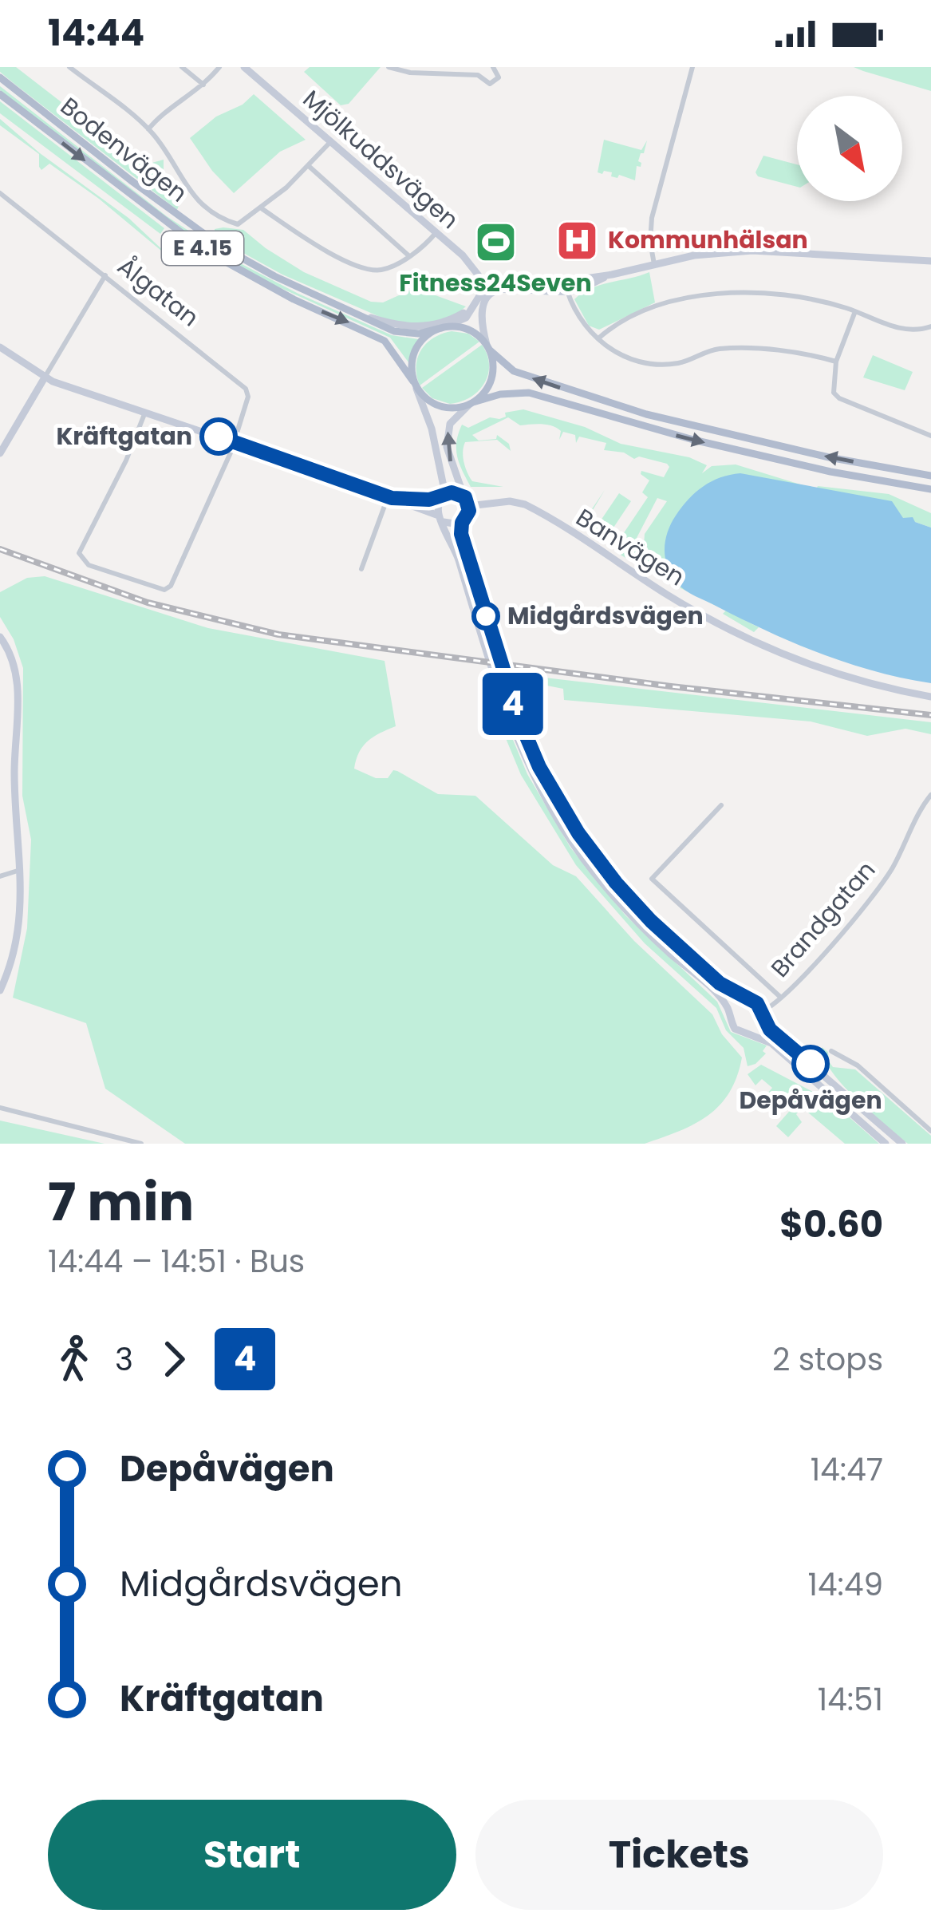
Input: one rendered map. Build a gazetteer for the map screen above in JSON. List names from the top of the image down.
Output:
{
  "streets": {
    "main road": ["Bodenvägen", "E 4.15"],
    "street": [
      "Mjölkuddsvägen",
      "Ålgatan",
      "Banvägen",
      "Brandgatan"
    ]
  },
  "places": {
    "hospital": ["Kommunhälsan"],
    "sports": ["Fitness24Seven"],
    "other": ["Kräftgatan", "Midgårdsvägen", "Depåvägen"]
  },
  "lines": ["bus line 4"],
  "north": "bottom right",
  "page": {
    "status": "14:44",
    "on_map": "4",
    "heading": ["7 min", "14:44 – 14:51 · Bus", "$0.60"],
    "legs": ["3", "4", "2 stops"],
    "list": [
      {
        "name": "Depåvägen",
        "value": "14:47"
      },
      {
        "name": "Midgårdsvägen",
        "value": "14:49"
      },
      {
        "name": "Kräftgatan",
        "value": "14:51"
      }
    ],
    "buttons": ["Start", "Tickets"]
  }
}
